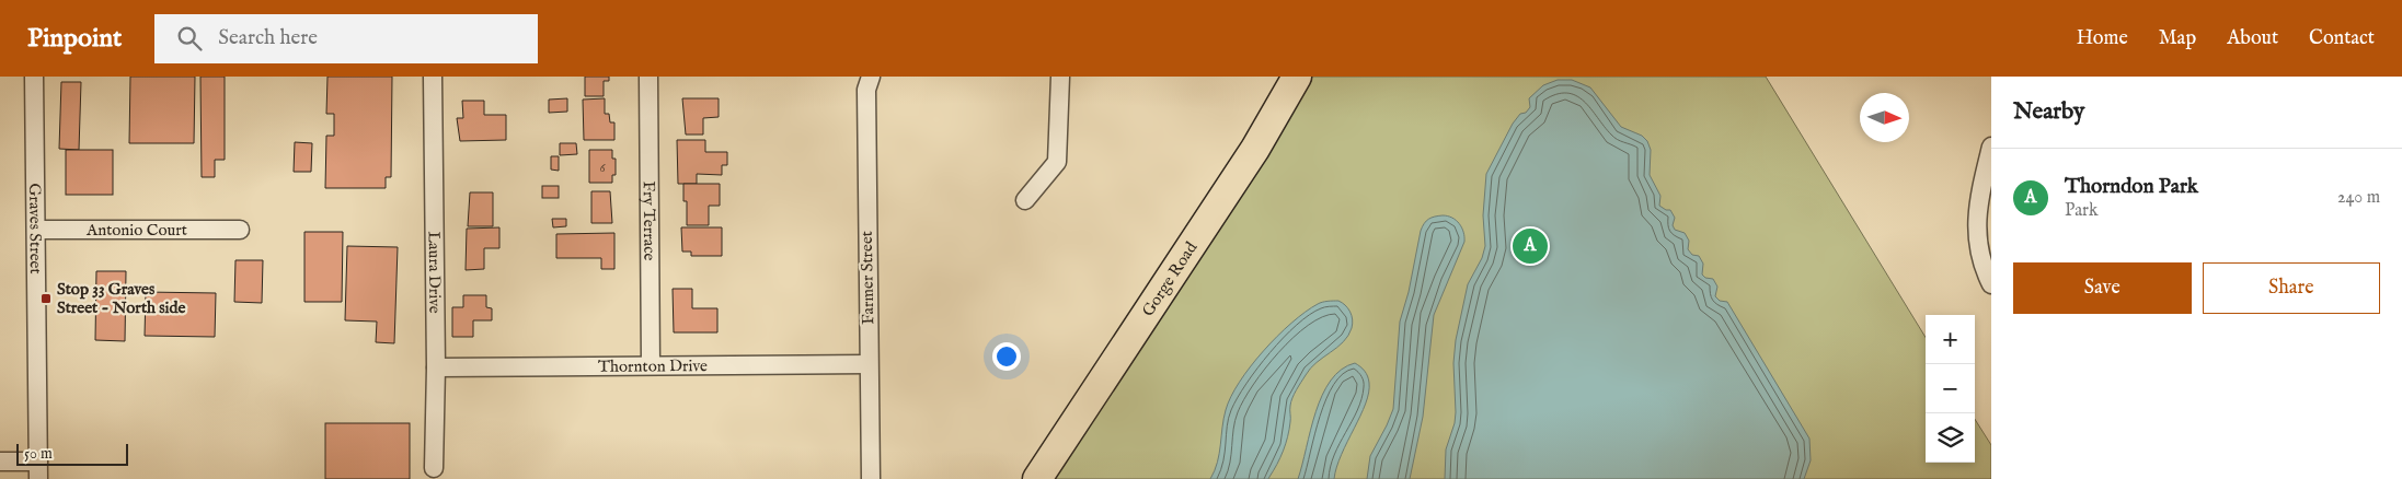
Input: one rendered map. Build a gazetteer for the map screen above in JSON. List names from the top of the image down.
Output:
{
  "streets": {
    "main road": ["Gorge Road"],
    "street": [
      "Fry Terrace",
      "Graves Street",
      "Antonio Court",
      "Laura Drive",
      "Farmer Street",
      "Thornton Drive"
    ]
  },
  "crossings": [
    ["Fry Terrace", "Thornton Drive"],
    ["Graves Street", "Antonio Court"],
    ["Laura Drive", "Thornton Drive"],
    ["Farmer Street", "Thornton Drive"]
  ],
  "places": {
    "transit": ["Stop 33 Graves Street - North side"]
  },
  "house_numbers": ["6"],
  "scale_bar": "50 m",
  "north": "right",
  "page": {
    "header": "Pinpoint",
    "search": "Search here",
    "nav": [
      "Home",
      "Map",
      "About",
      "Contact"
    ],
    "heading": "Nearby",
    "list": [
      {
        "mark": "A",
        "name": "Thorndon Park",
        "note": "Park",
        "value": "240 m"
      }
    ],
    "pins": "A",
    "buttons": ["Save", "Share"],
    "map_buttons": ["+", "−"],
    "scale": "50 m"
  }
}
